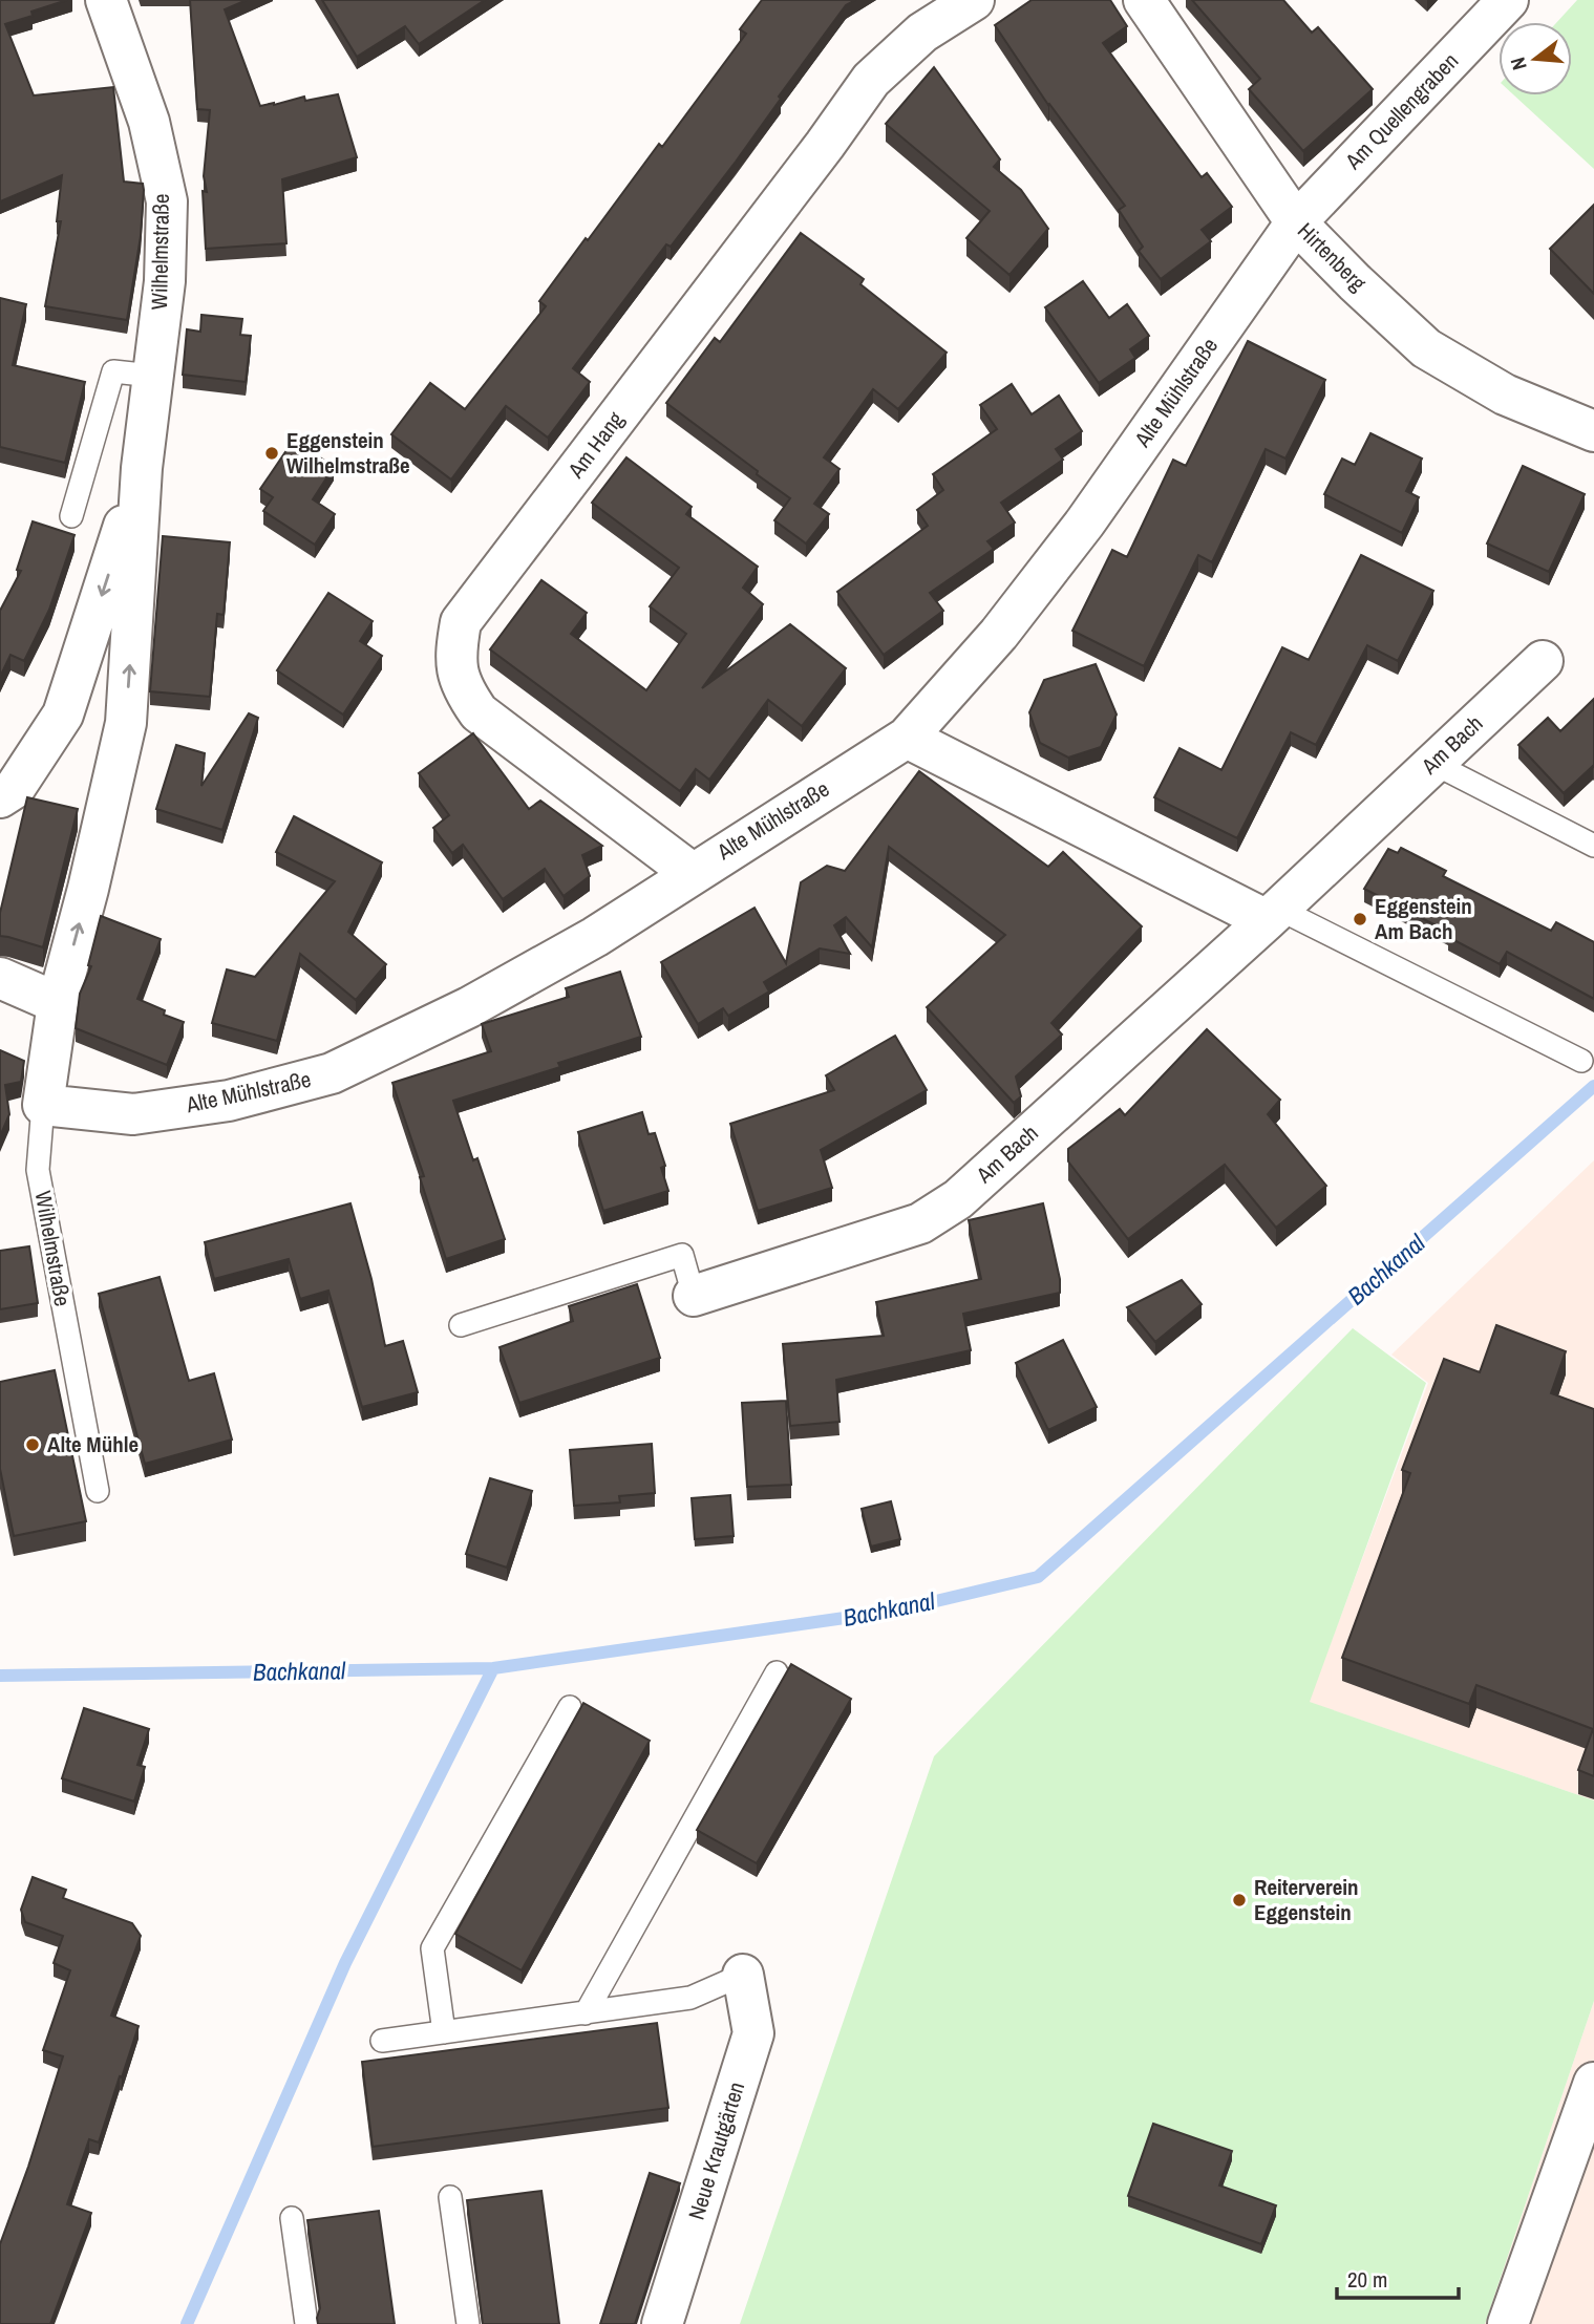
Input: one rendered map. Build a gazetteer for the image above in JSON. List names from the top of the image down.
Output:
{
  "streets": {
    "street": [
      "Am Quellengraben",
      "Wilhelmstraße",
      "Hirtenberg",
      "Alte Mühlstraße",
      "Am Hang",
      "Am Bach",
      "Neue Krautgärten"
    ]
  },
  "crossings": [
    ["Am Quellengraben", "Hirtenberg"],
    ["Am Quellengraben", "Alte Mühlstraße"],
    ["Wilhelmstraße", "Alte Mühlstraße"],
    ["Hirtenberg", "Alte Mühlstraße"],
    ["Alte Mühlstraße", "Am Hang"]
  ],
  "water": ["Bachkanal"],
  "places": [
    "Eggenstein Wilhelmstraße",
    "Eggenstein Am Bach",
    "Alte Mühle",
    "Reiterverein Eggenstein"
  ],
  "scale_bar": "20 m",
  "north": "left"
}
